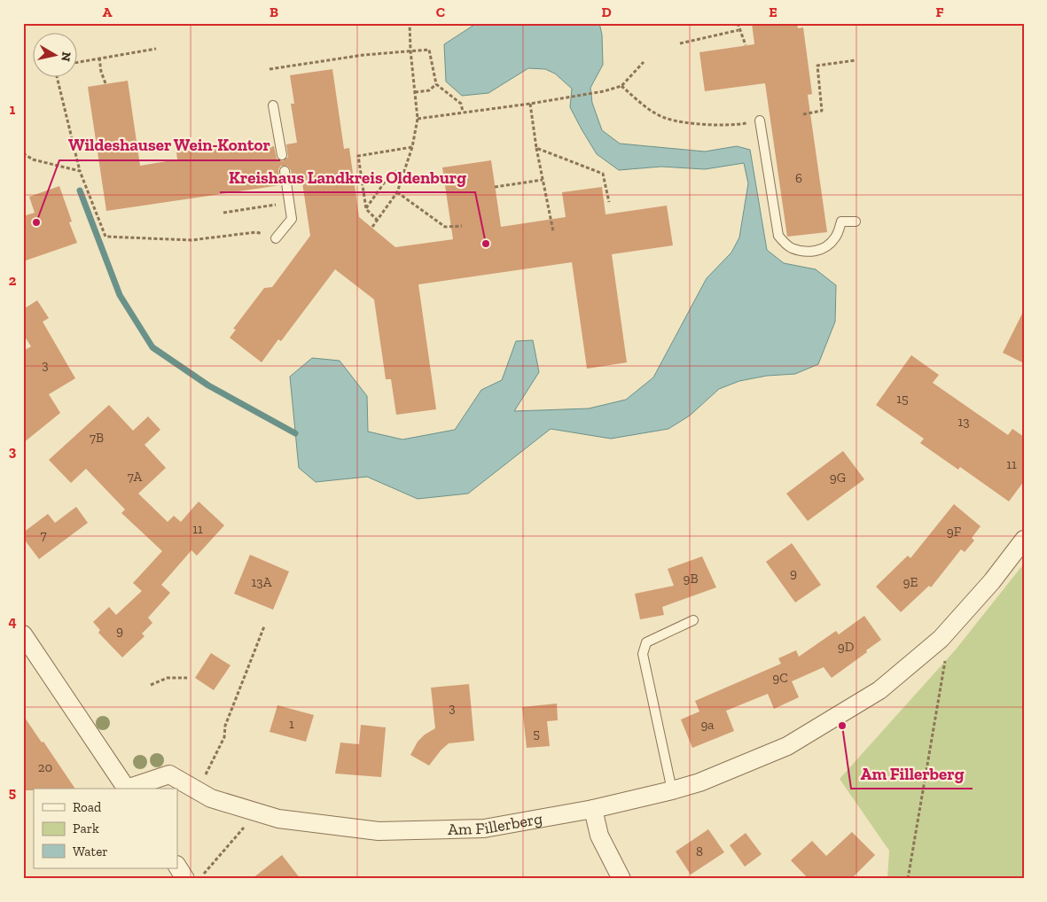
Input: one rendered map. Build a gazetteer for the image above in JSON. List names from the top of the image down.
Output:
{
  "streets": {
    "street": ["Am Fillerberg"]
  },
  "places": ["Wildeshauser Wein-Kontor", "Kreishaus Landkreis Oldenburg", "Am Fillerberg"],
  "house_numbers": [
    "6",
    "3",
    "15",
    "13",
    "7B",
    "11",
    "7A",
    "9G",
    "11",
    "9F",
    "7",
    "9",
    "9B",
    "13A",
    "9E",
    "9",
    "9D",
    "9C",
    "3",
    "1",
    "9a",
    "5",
    "20",
    "8"
  ],
  "legend": ["Road", "Park", "Water"],
  "north": "right",
  "grid": {
    "columns": [
      "A",
      "B",
      "C",
      "D",
      "E",
      "F"
    ],
    "rows": [
      "1",
      "2",
      "3",
      "4",
      "5"
    ]
  }
}
